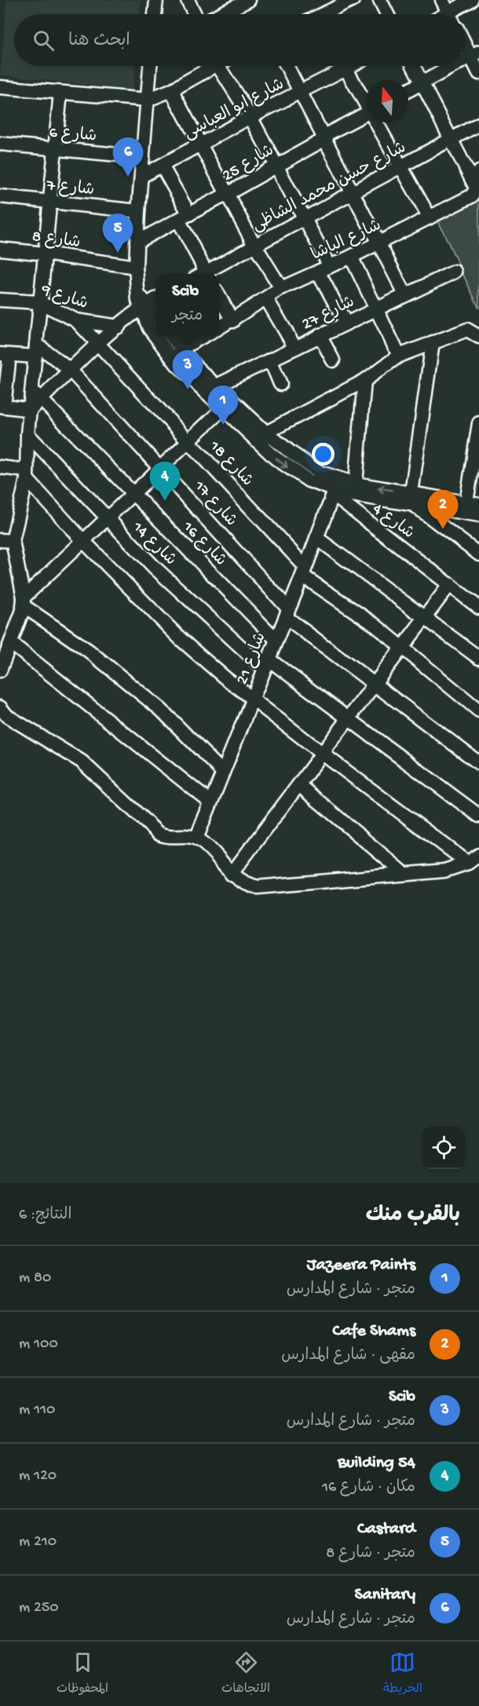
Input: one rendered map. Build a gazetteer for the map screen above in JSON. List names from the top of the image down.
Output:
{
  "streets": {
    "street": [
      "شارع ابو العباسى",
      "شارع 6",
      "شارع 25",
      "شارع حسن محمد الشاظى",
      "شارع 7",
      "شارع 8",
      "شارع الباشا",
      "شارع 9",
      "شارع 27",
      "شارع 18",
      "شارع 17",
      "شارع 4",
      "شارع 14",
      "شارع 16",
      "شارع 21"
    ]
  },
  "crossings": [
    ["شارع 9", "شارع 18"],
    ["شارع 18", "شارع 21"],
    ["شارع 17", "شارع 21"],
    ["شارع 4", "شارع 21"],
    ["شارع 14", "شارع 21"],
    ["شارع 16", "شارع 21"]
  ],
  "north": "top",
  "page": {
    "search": "ابحث هنا",
    "pins": [
      "6",
      "5",
      "3",
      "1",
      "4",
      "2"
    ],
    "popup": ["Scib", "متجر"],
    "heading": ["بالقرب منك", "النتائج: 6"],
    "list": [
      {
        "mark": "1",
        "name": "Jazeera Paints",
        "note": "متجر · شارع المدارس",
        "value": "80 m"
      },
      {
        "mark": "2",
        "name": "Cafe Shams",
        "note": "مقهى · شارع المدارس",
        "value": "100 m"
      },
      {
        "mark": "3",
        "name": "Scib",
        "note": "متجر · شارع المدارس",
        "value": "110 m"
      },
      {
        "mark": "4",
        "name": "Building 54",
        "note": "مكان · شارع 16",
        "value": "120 m"
      },
      {
        "mark": "5",
        "name": "Castard",
        "note": "متجر · شارع 8",
        "value": "210 m"
      },
      {
        "mark": "6",
        "name": "Sanitary",
        "note": "متجر · شارع المدارس",
        "value": "250 m"
      }
    ],
    "nav": ["الخريطة", "الاتجاهات", "المحفوظات"]
  }
}
